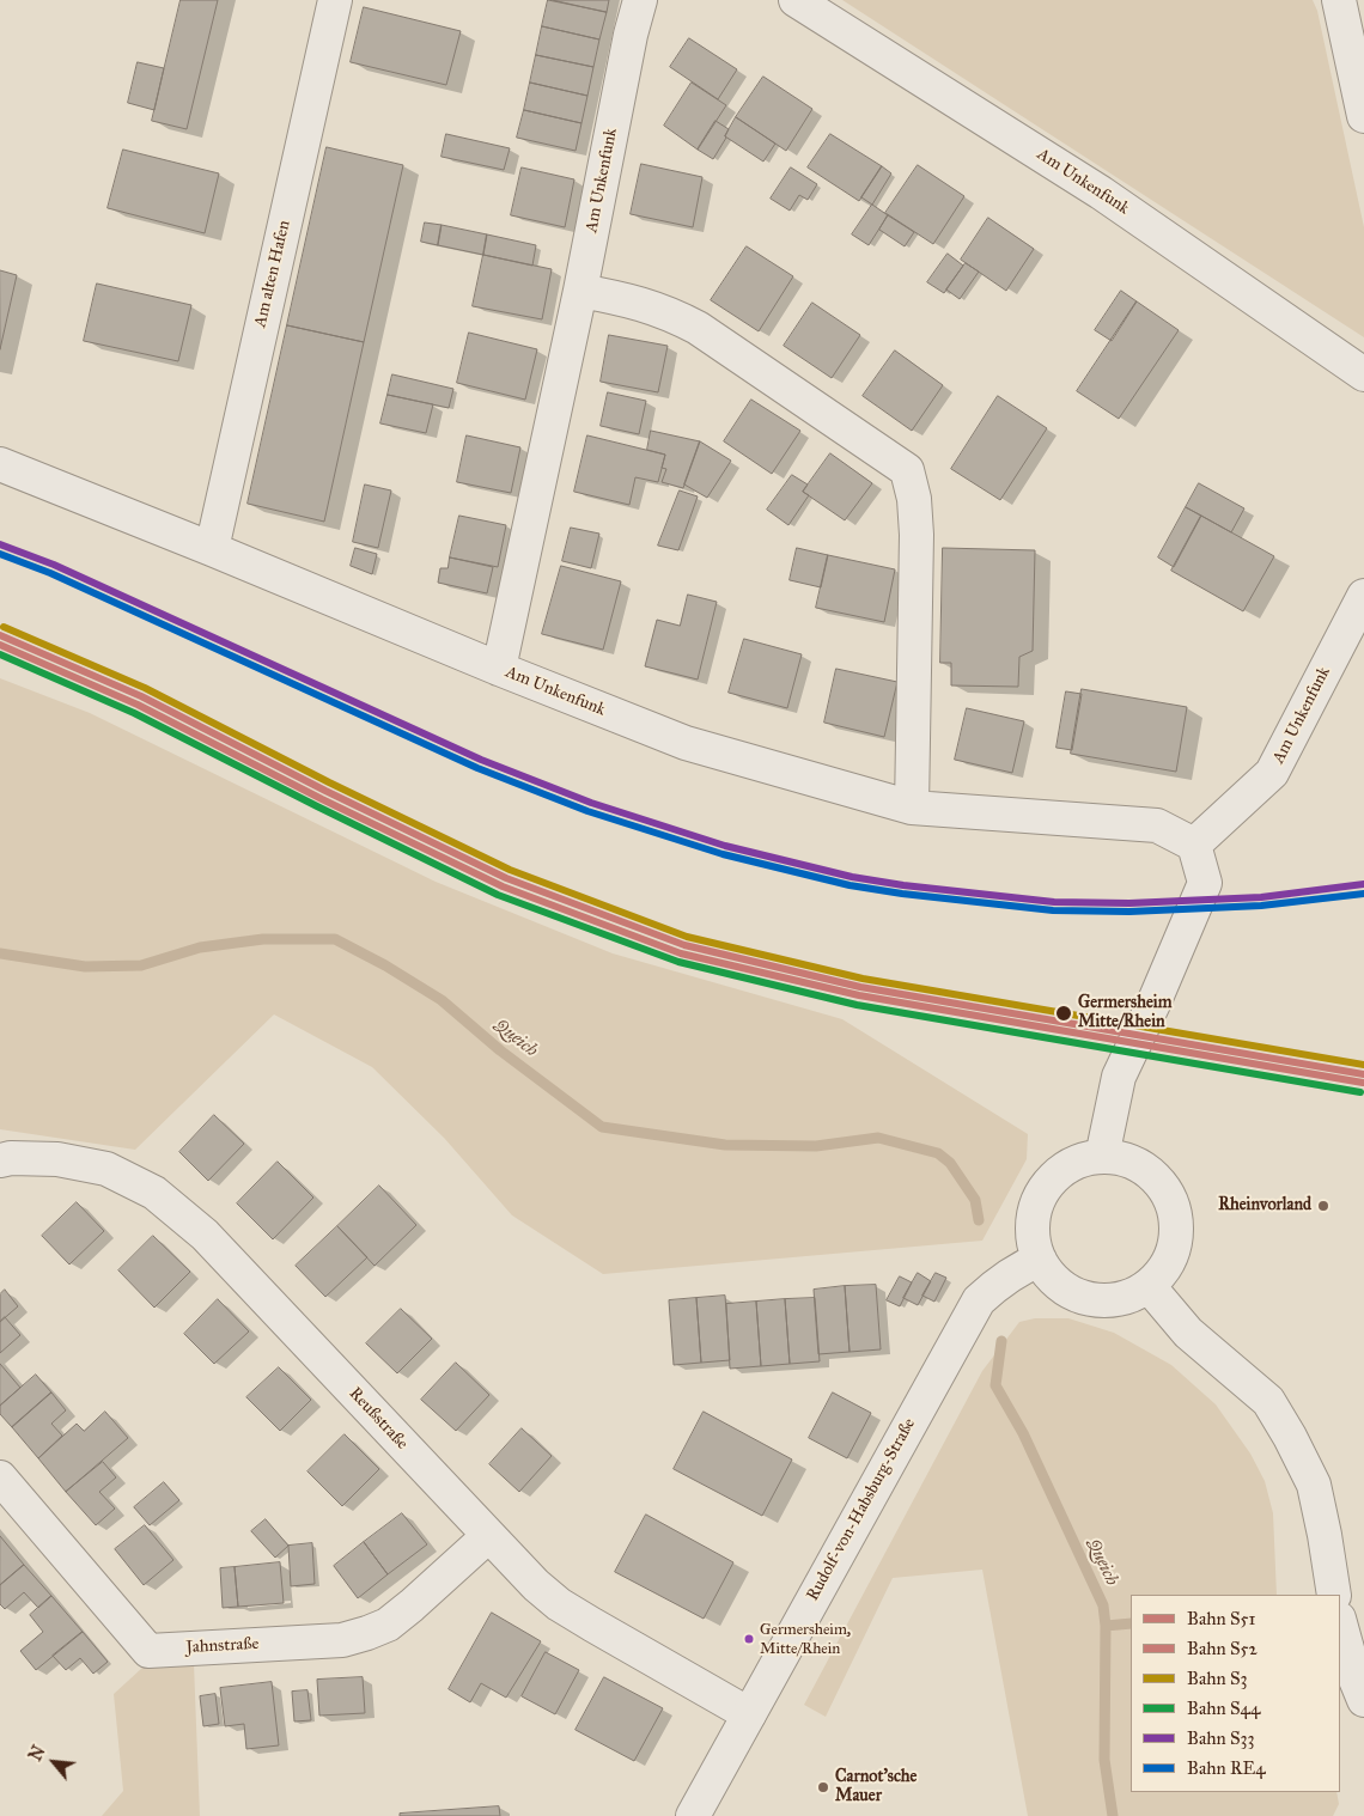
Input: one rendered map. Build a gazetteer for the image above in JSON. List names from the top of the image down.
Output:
{
  "streets": {
    "street": [
      "Am Unkenfunk",
      "Am alten Hafen",
      "Reußstraße",
      "Rudolf-von-Habsburg-Straße",
      "Jahnstraße"
    ]
  },
  "crossings": [
    ["Reußstraße", "Rudolf-von-Habsburg-Straße"],
    ["Reußstraße", "Jahnstraße"]
  ],
  "water": ["Queich"],
  "places": [
    "Germersheim Mitte/Rhein",
    "Rheinvorland",
    "Germersheim, Mitte/Rhein",
    "Carnot'sche Mauer"
  ],
  "lines": [
    "rail line S33",
    "rail line RE4",
    "rail line S3",
    "rail line S51",
    "rail line S52",
    "rail line S44"
  ],
  "legend": [
    "Bahn S51",
    "Bahn S52",
    "Bahn S3",
    "Bahn S44",
    "Bahn S33",
    "Bahn RE4"
  ],
  "north": "top left"
}
